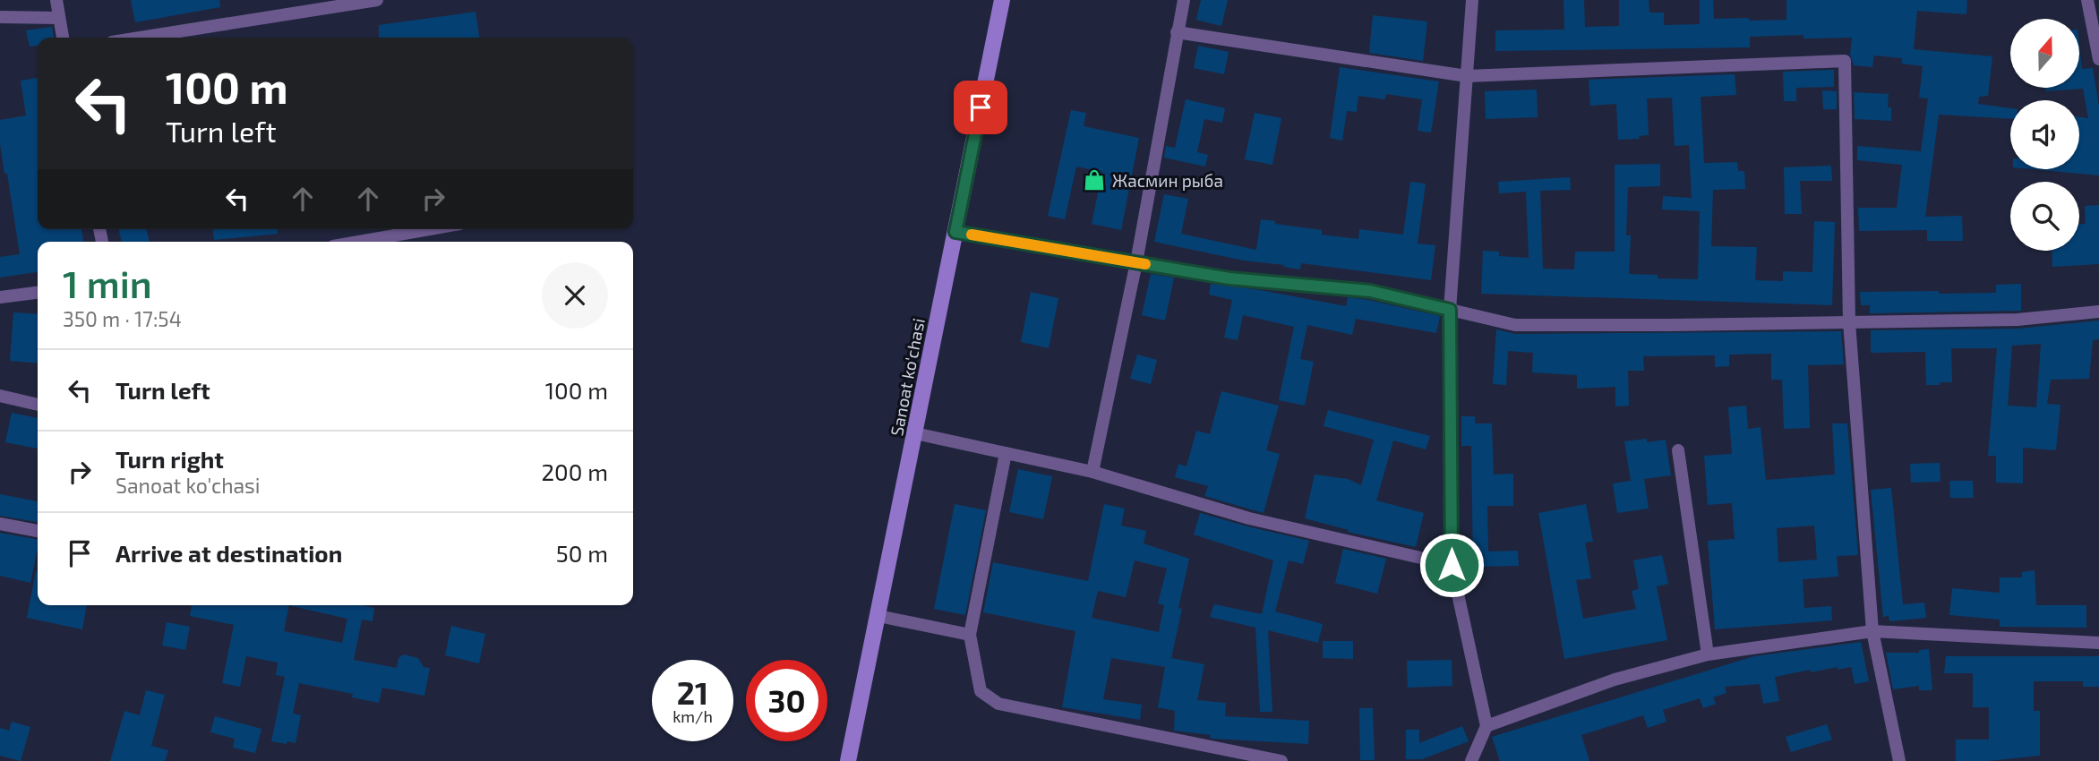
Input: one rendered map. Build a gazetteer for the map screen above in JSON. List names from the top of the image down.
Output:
{
  "streets": {
    "main road": ["Sanoat ko'chasi"]
  },
  "places": {
    "shop": ["Жасмин рыба"]
  },
  "north": "top",
  "page": {
    "turn": ["100 m", "Turn left"],
    "heading": ["1 min", "350 m · 17:54"],
    "list": [
      {
        "name": "Turn left",
        "value": "100 m"
      },
      {
        "name": "Turn right",
        "note": "Sanoat ko'chasi",
        "value": "200 m"
      },
      {
        "name": "Arrive at destination",
        "value": "50 m"
      }
    ],
    "speed": "21 km/h",
    "limit": "30"
  }
}
